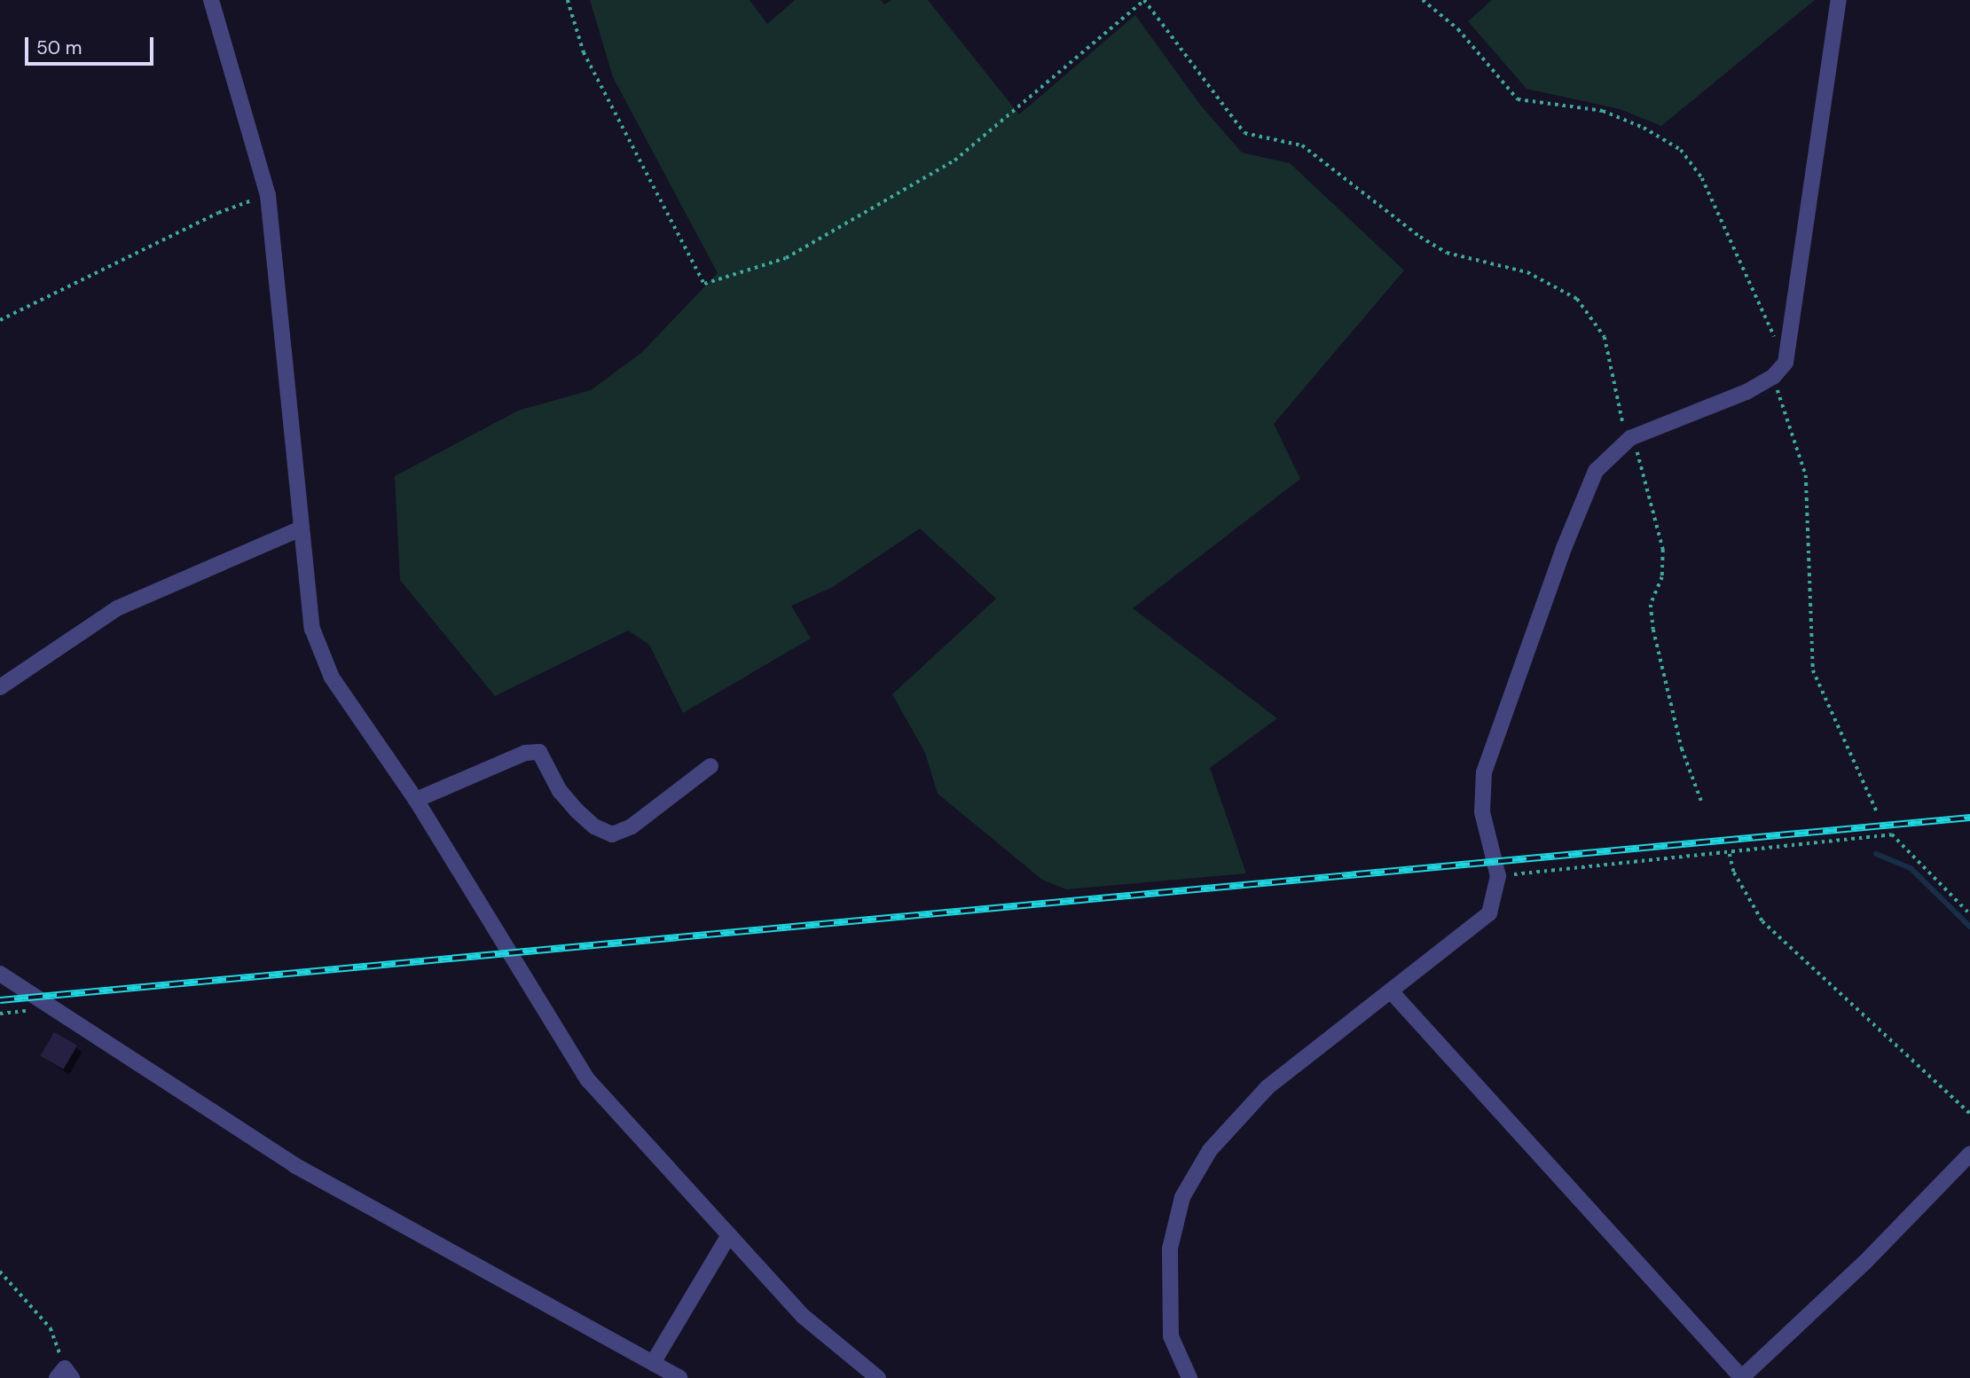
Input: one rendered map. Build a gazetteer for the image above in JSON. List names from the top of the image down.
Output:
{
  "scale_bar": "50 m"
}
